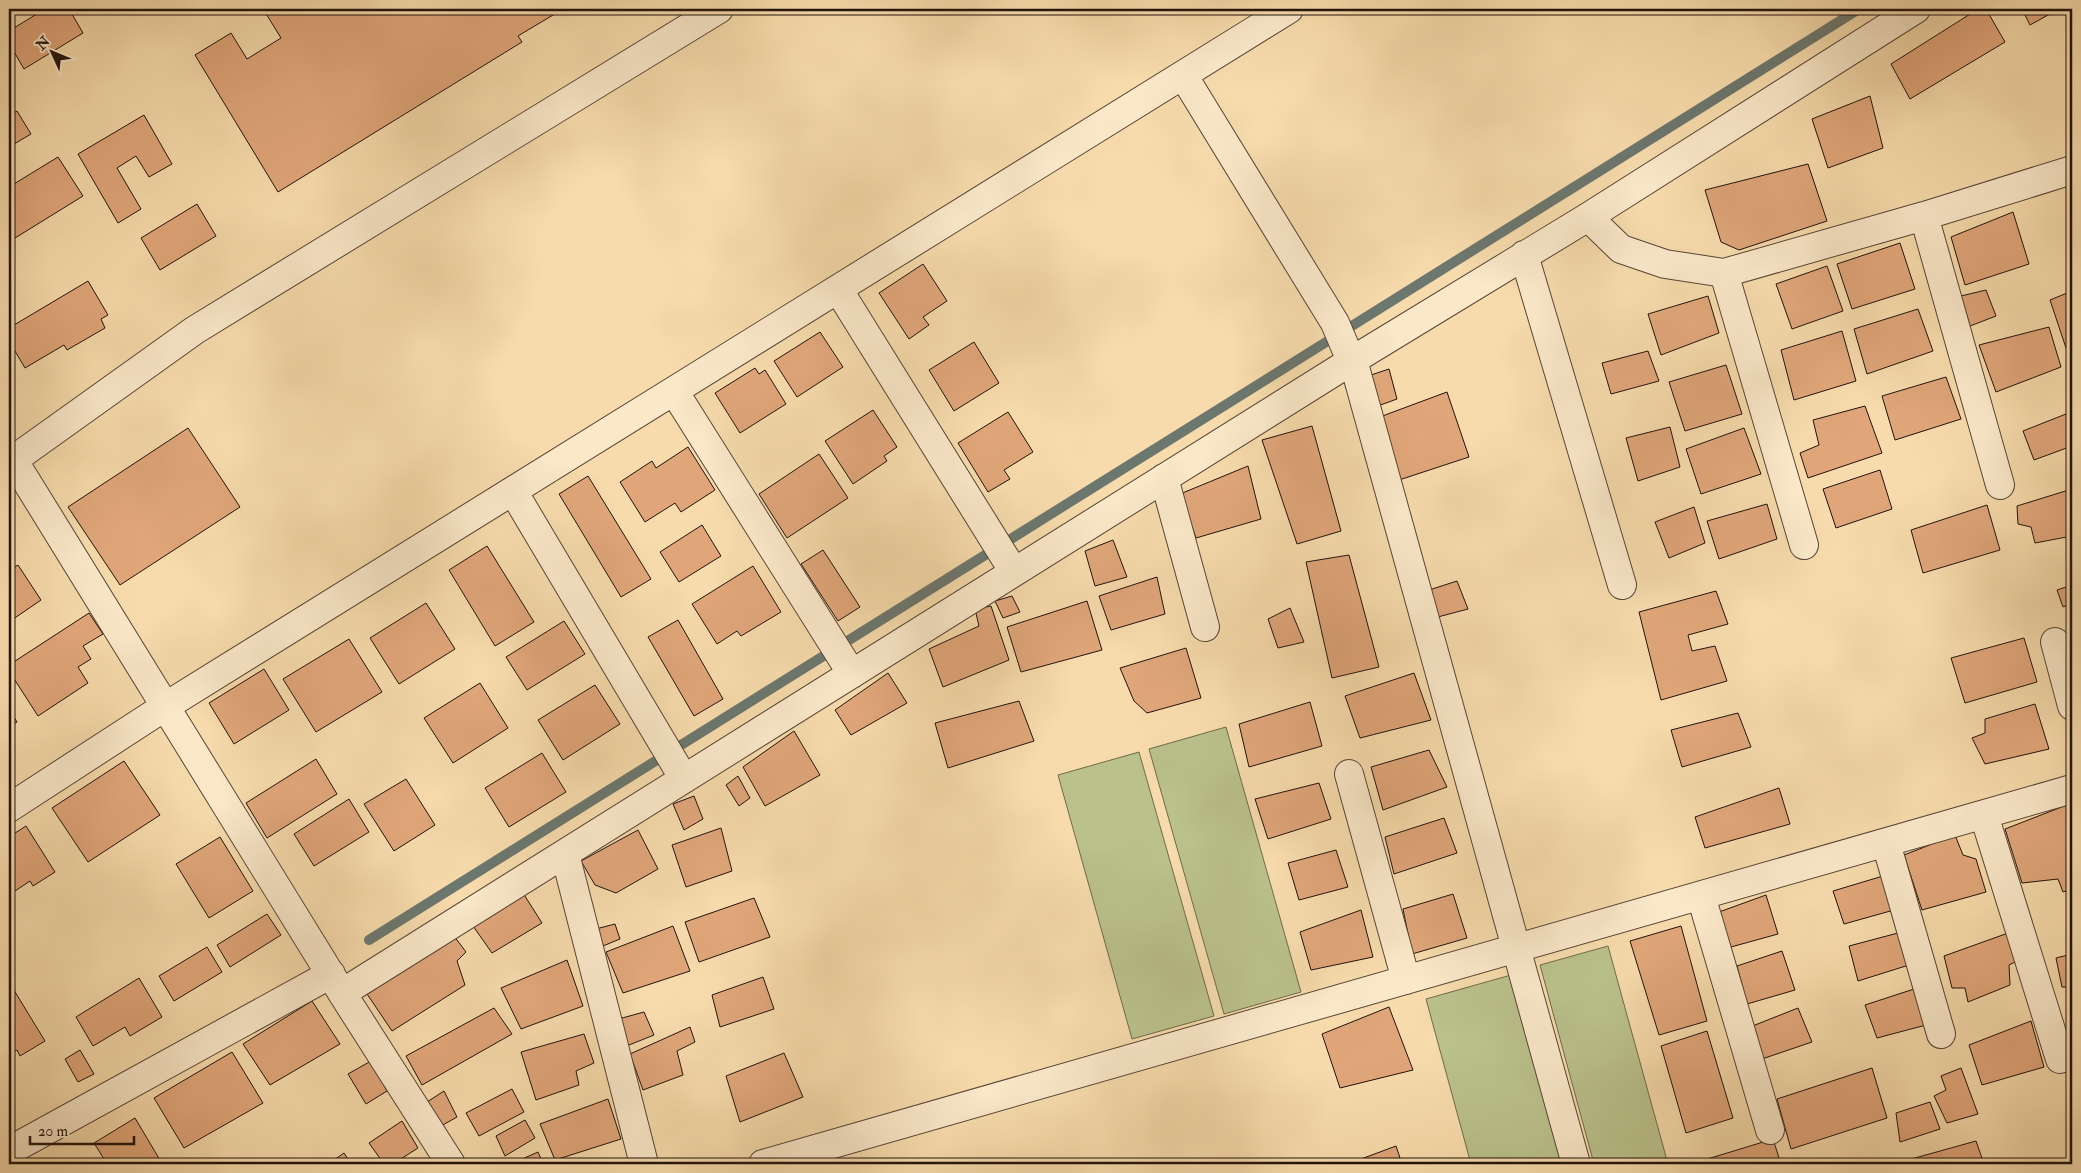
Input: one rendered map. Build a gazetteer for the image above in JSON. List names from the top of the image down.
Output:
{
  "scale_bar": "20 m",
  "north": "top left"
}
